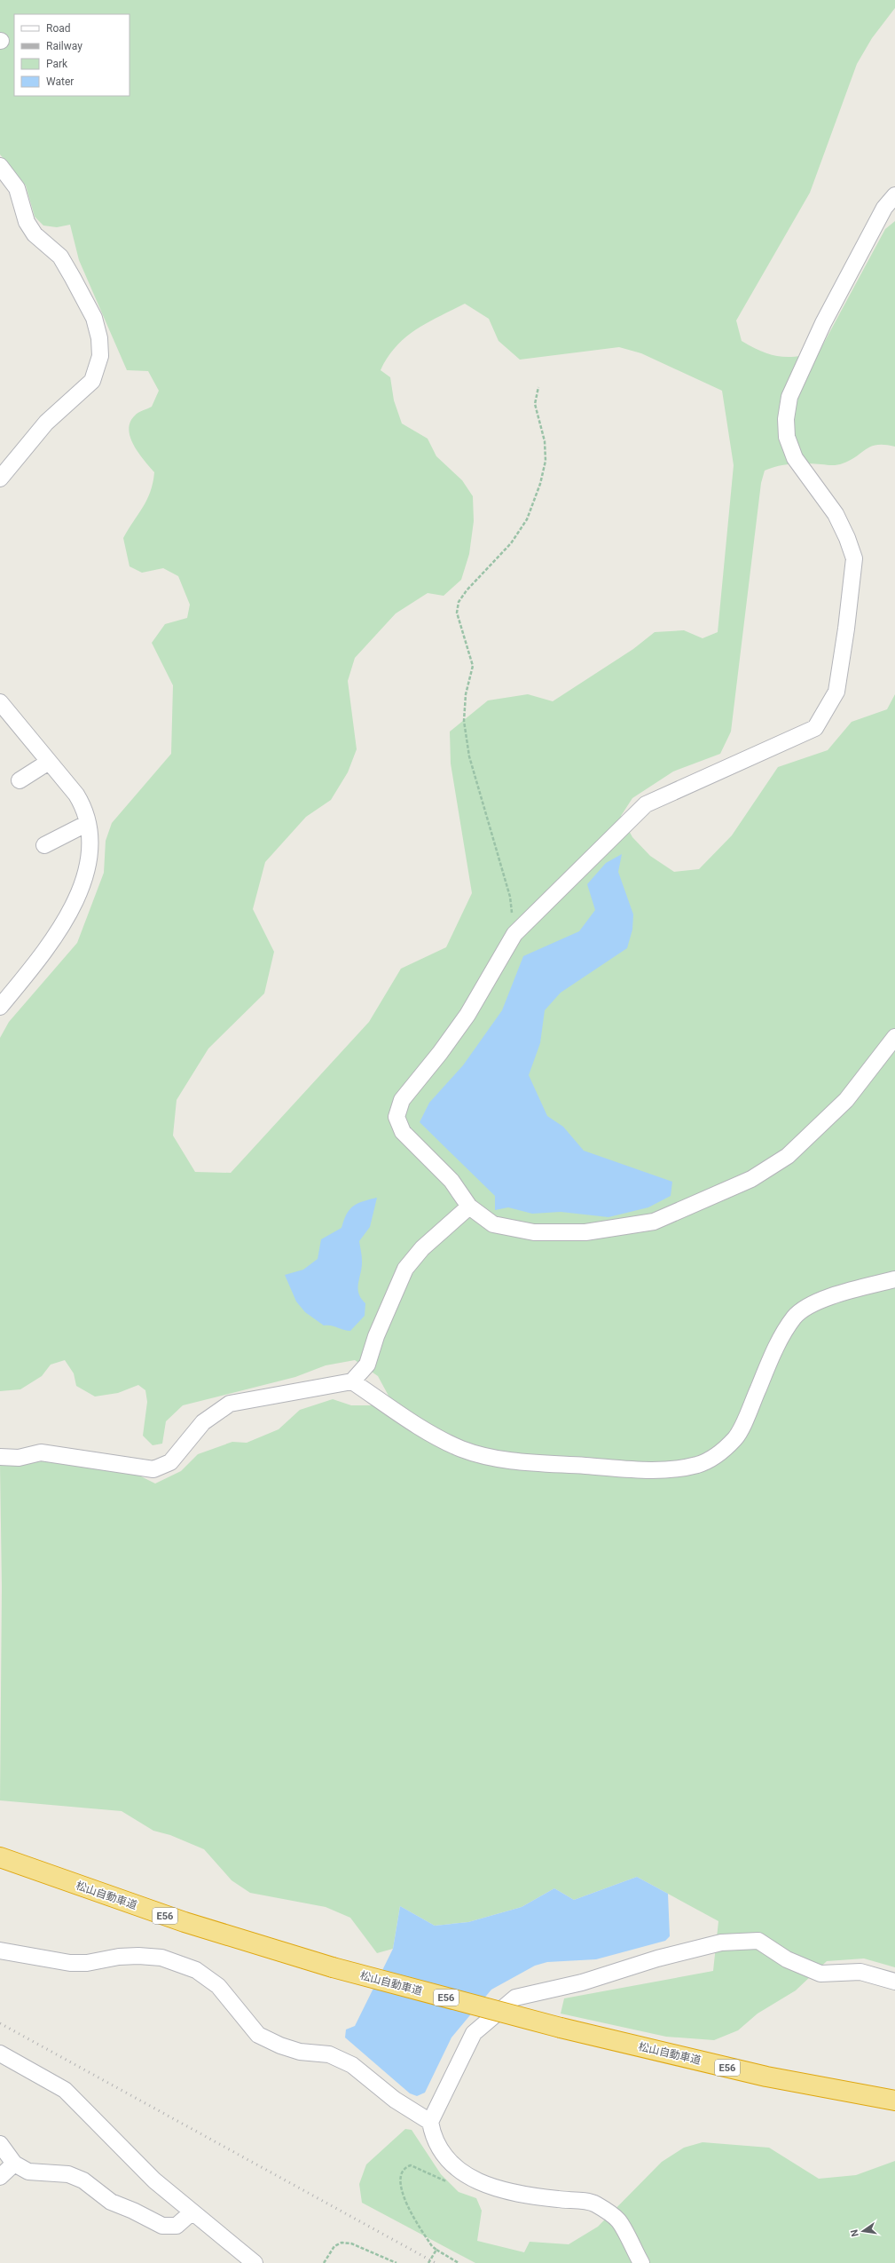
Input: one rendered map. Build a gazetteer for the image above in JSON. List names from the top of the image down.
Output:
{
  "streets": {
    "highway": ["松山自動車道", "E56"]
  },
  "legend": [
    "Road",
    "Railway",
    "Park",
    "Water"
  ],
  "north": "left"
}
